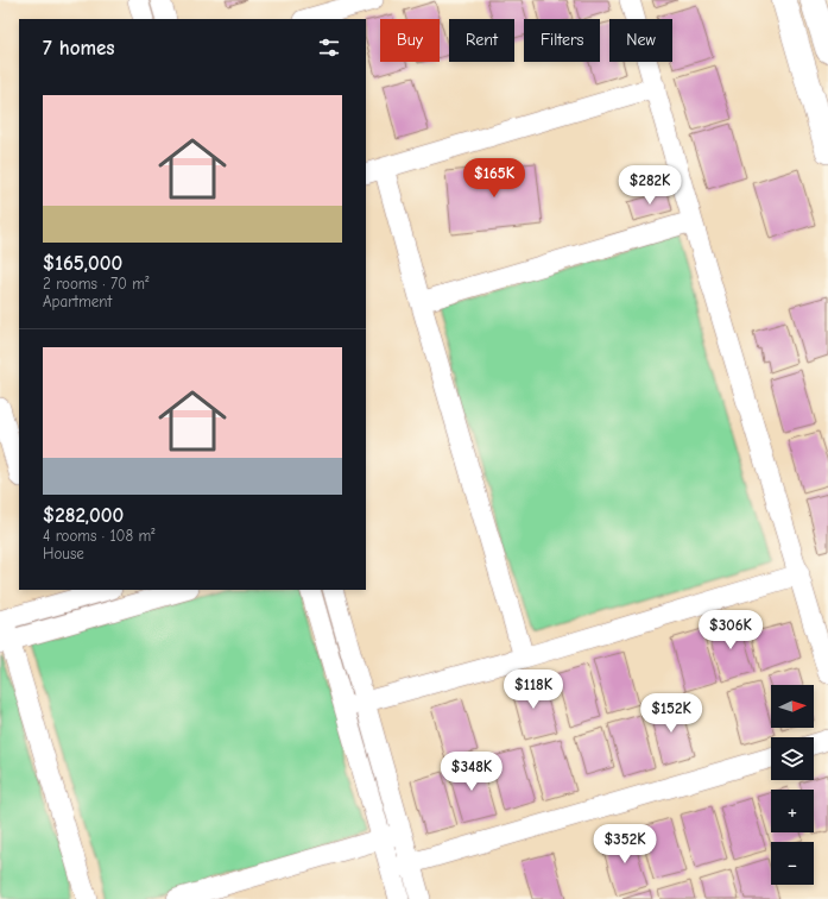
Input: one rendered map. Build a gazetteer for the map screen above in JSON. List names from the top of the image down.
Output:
{
  "north": "right",
  "page": {
    "chip": [
      "Buy",
      "Rent",
      "Filters",
      "New"
    ],
    "heading": "7 homes",
    "list": [
      {
        "name": "$165,000",
        "note": "2 rooms · 70 m² · Apartment"
      },
      {
        "name": "$282,000",
        "note": "4 rooms · 108 m² · House"
      }
    ],
    "price": [
      "$165K",
      "$282K",
      "$306K",
      "$118K",
      "$152K",
      "$348K",
      "$352K"
    ],
    "map_buttons": ["+", "−"]
  }
}
